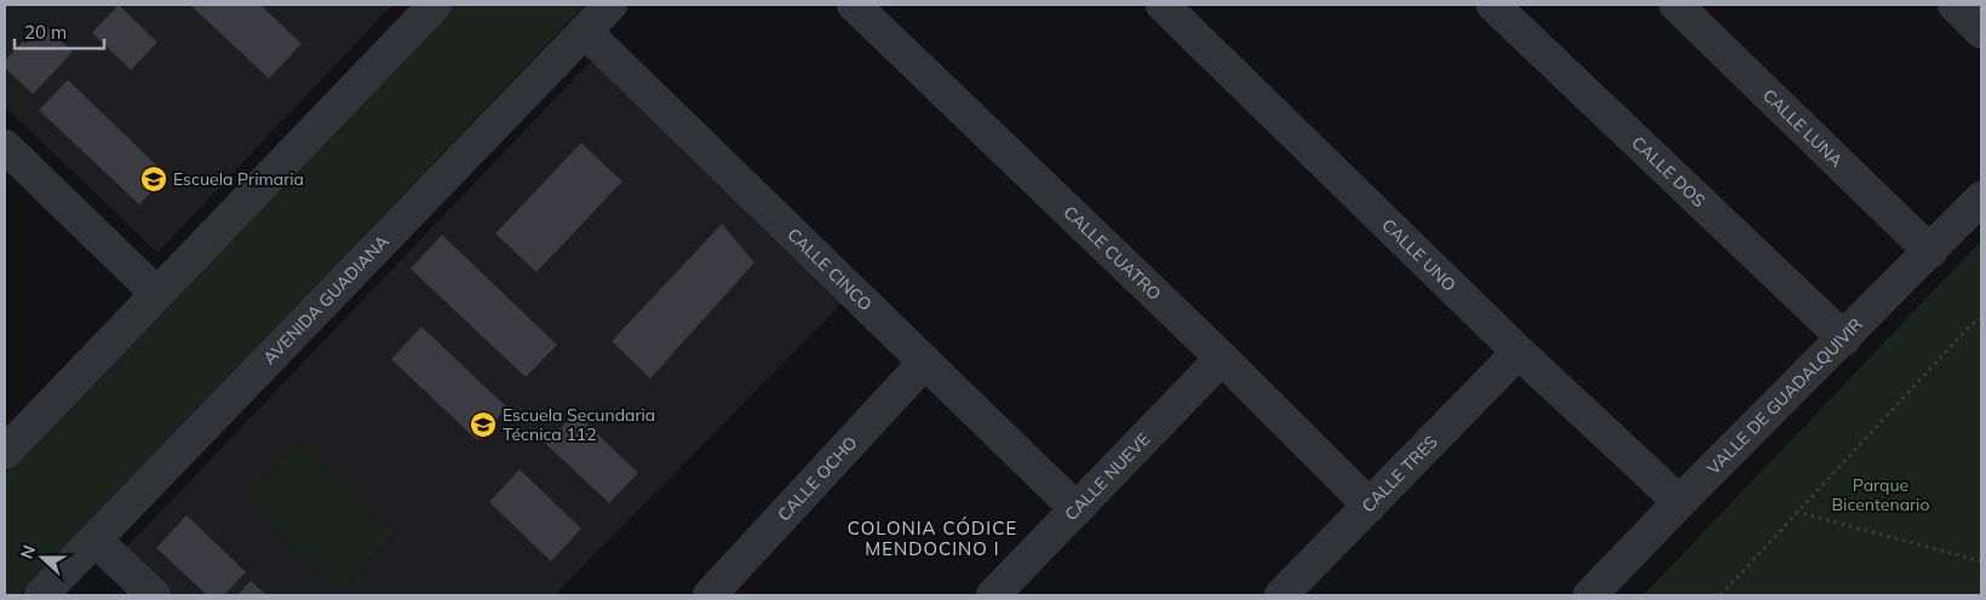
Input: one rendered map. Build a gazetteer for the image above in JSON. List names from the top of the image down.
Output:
{
  "streets": {
    "street": [
      "CALLE LUNA",
      "CALLE DOS",
      "CALLE CUATRO",
      "CALLE UNO",
      "CALLE CINCO",
      "AVENIDA GUADIANA",
      "VALLE DE GUADALQUIVIR",
      "CALLE TRES",
      "CALLE NUEVE",
      "CALLE OCHO"
    ]
  },
  "crossings": [
    ["CALLE LUNA", "VALLE DE GUADALQUIVIR"],
    ["CALLE DOS", "VALLE DE GUADALQUIVIR"],
    ["CALLE CUATRO", "CALLE TRES"],
    ["CALLE CUATRO", "CALLE NUEVE"],
    ["CALLE UNO", "VALLE DE GUADALQUIVIR"],
    ["CALLE UNO", "CALLE TRES"],
    ["CALLE CINCO", "AVENIDA GUADIANA"],
    ["CALLE CINCO", "CALLE NUEVE"],
    ["CALLE CINCO", "CALLE OCHO"]
  ],
  "districts": ["COLONIA CÓDICE MENDOCINO I"],
  "parks": ["Parque Bicentenario"],
  "places": {
    "school or university": ["Escuela Primaria", "Escuela Secundaria Técnica 112"]
  },
  "scale_bar": "20 m",
  "north": "left"
}
